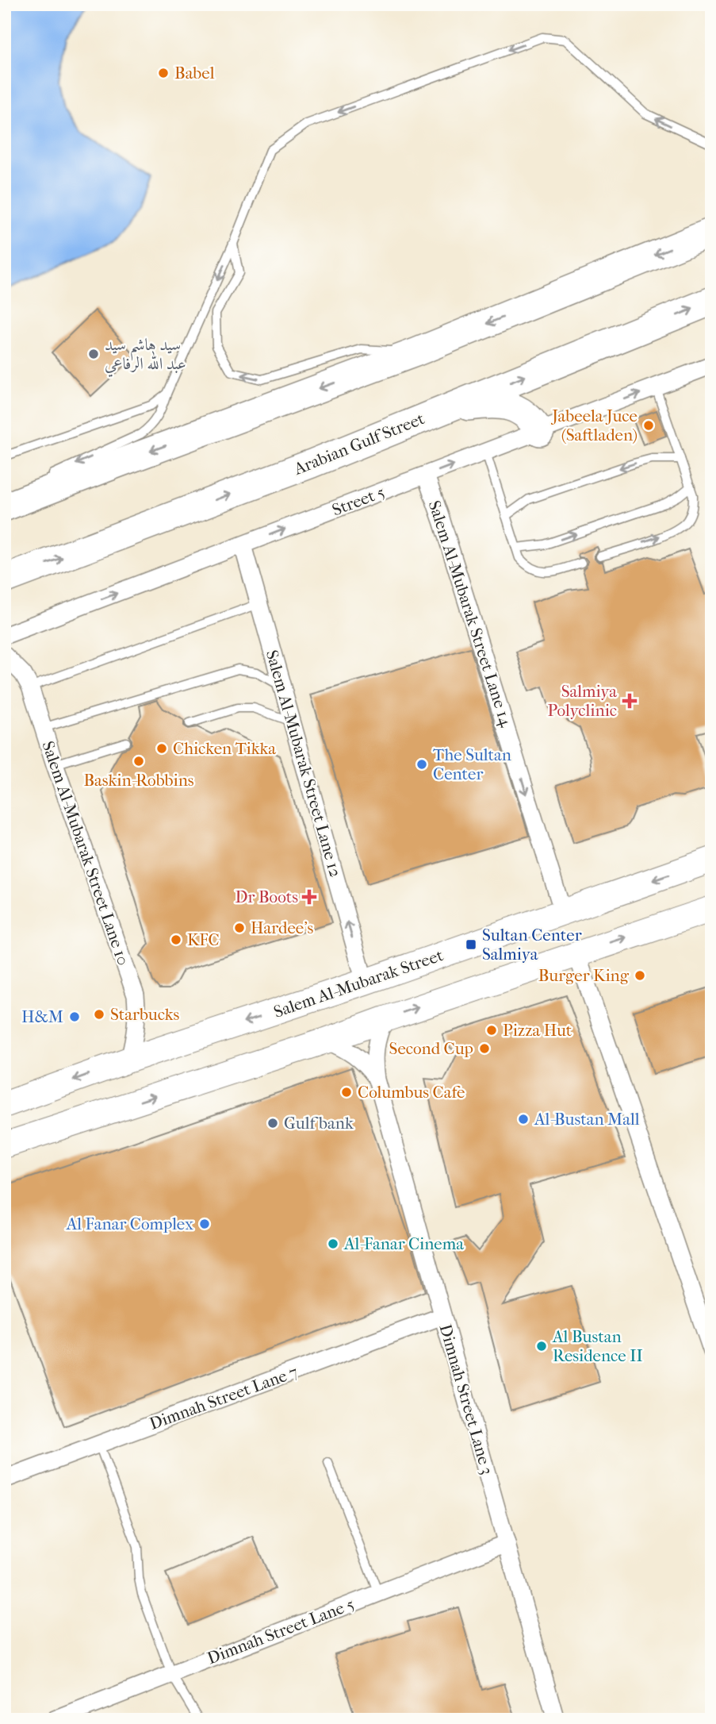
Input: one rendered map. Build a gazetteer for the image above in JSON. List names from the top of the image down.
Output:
{
  "streets": {
    "main road": ["Arabian Gulf Street", "Salem Al-Mubarak Street"],
    "street": [
      "Street 5",
      "Salem Al-Mubarak Street Lane 14",
      "Salem Al-Mubarak Street Lane 12",
      "Salem Al-Mubarak Street Lane 10",
      "Dimnah Street Lane 7",
      "Dimnah Street Lane 3",
      "Dimnah Street Lane 5"
    ]
  },
  "crossings": [
    ["Street 5", "Salem Al-Mubarak Street Lane 14"],
    ["Street 5", "Salem Al-Mubarak Street Lane 12"],
    ["Salem Al-Mubarak Street Lane 14", "Salem Al-Mubarak Street"],
    ["Salem Al-Mubarak Street Lane 12", "Salem Al-Mubarak Street"],
    ["Salem Al-Mubarak Street Lane 10", "Salem Al-Mubarak Street"],
    ["Dimnah Street Lane 7", "Dimnah Street Lane 3"],
    ["Dimnah Street Lane 3", "Dimnah Street Lane 5"]
  ],
  "one_way": ["Street 5", "Salem Al-Mubarak Street Lane 14", "Salem Al-Mubarak Street Lane 12"],
  "places": {
    "other": [
      "Babel",
      "سيد هاشم سيد عبد الله الرفاعي",
      "Jabeela Juce (Saftladen)",
      "Chicken Tikka",
      "Baskin-Robbins",
      "The Sultan Center",
      "Hardee's",
      "KFC",
      "Burger King",
      "Starbucks",
      "H&M",
      "Pizza Hut",
      "Second Cup",
      "Columbus Cafe",
      "Al-Bustan Mall",
      "Gulf bank",
      "Al Fanar Complex",
      "Al-Fanar Cinema",
      "Al Bustan Residence II"
    ],
    "health": ["Salmiya Polyclinic", "Dr Boots"],
    "transit": ["Sultan Center Salmiya"]
  }
}
